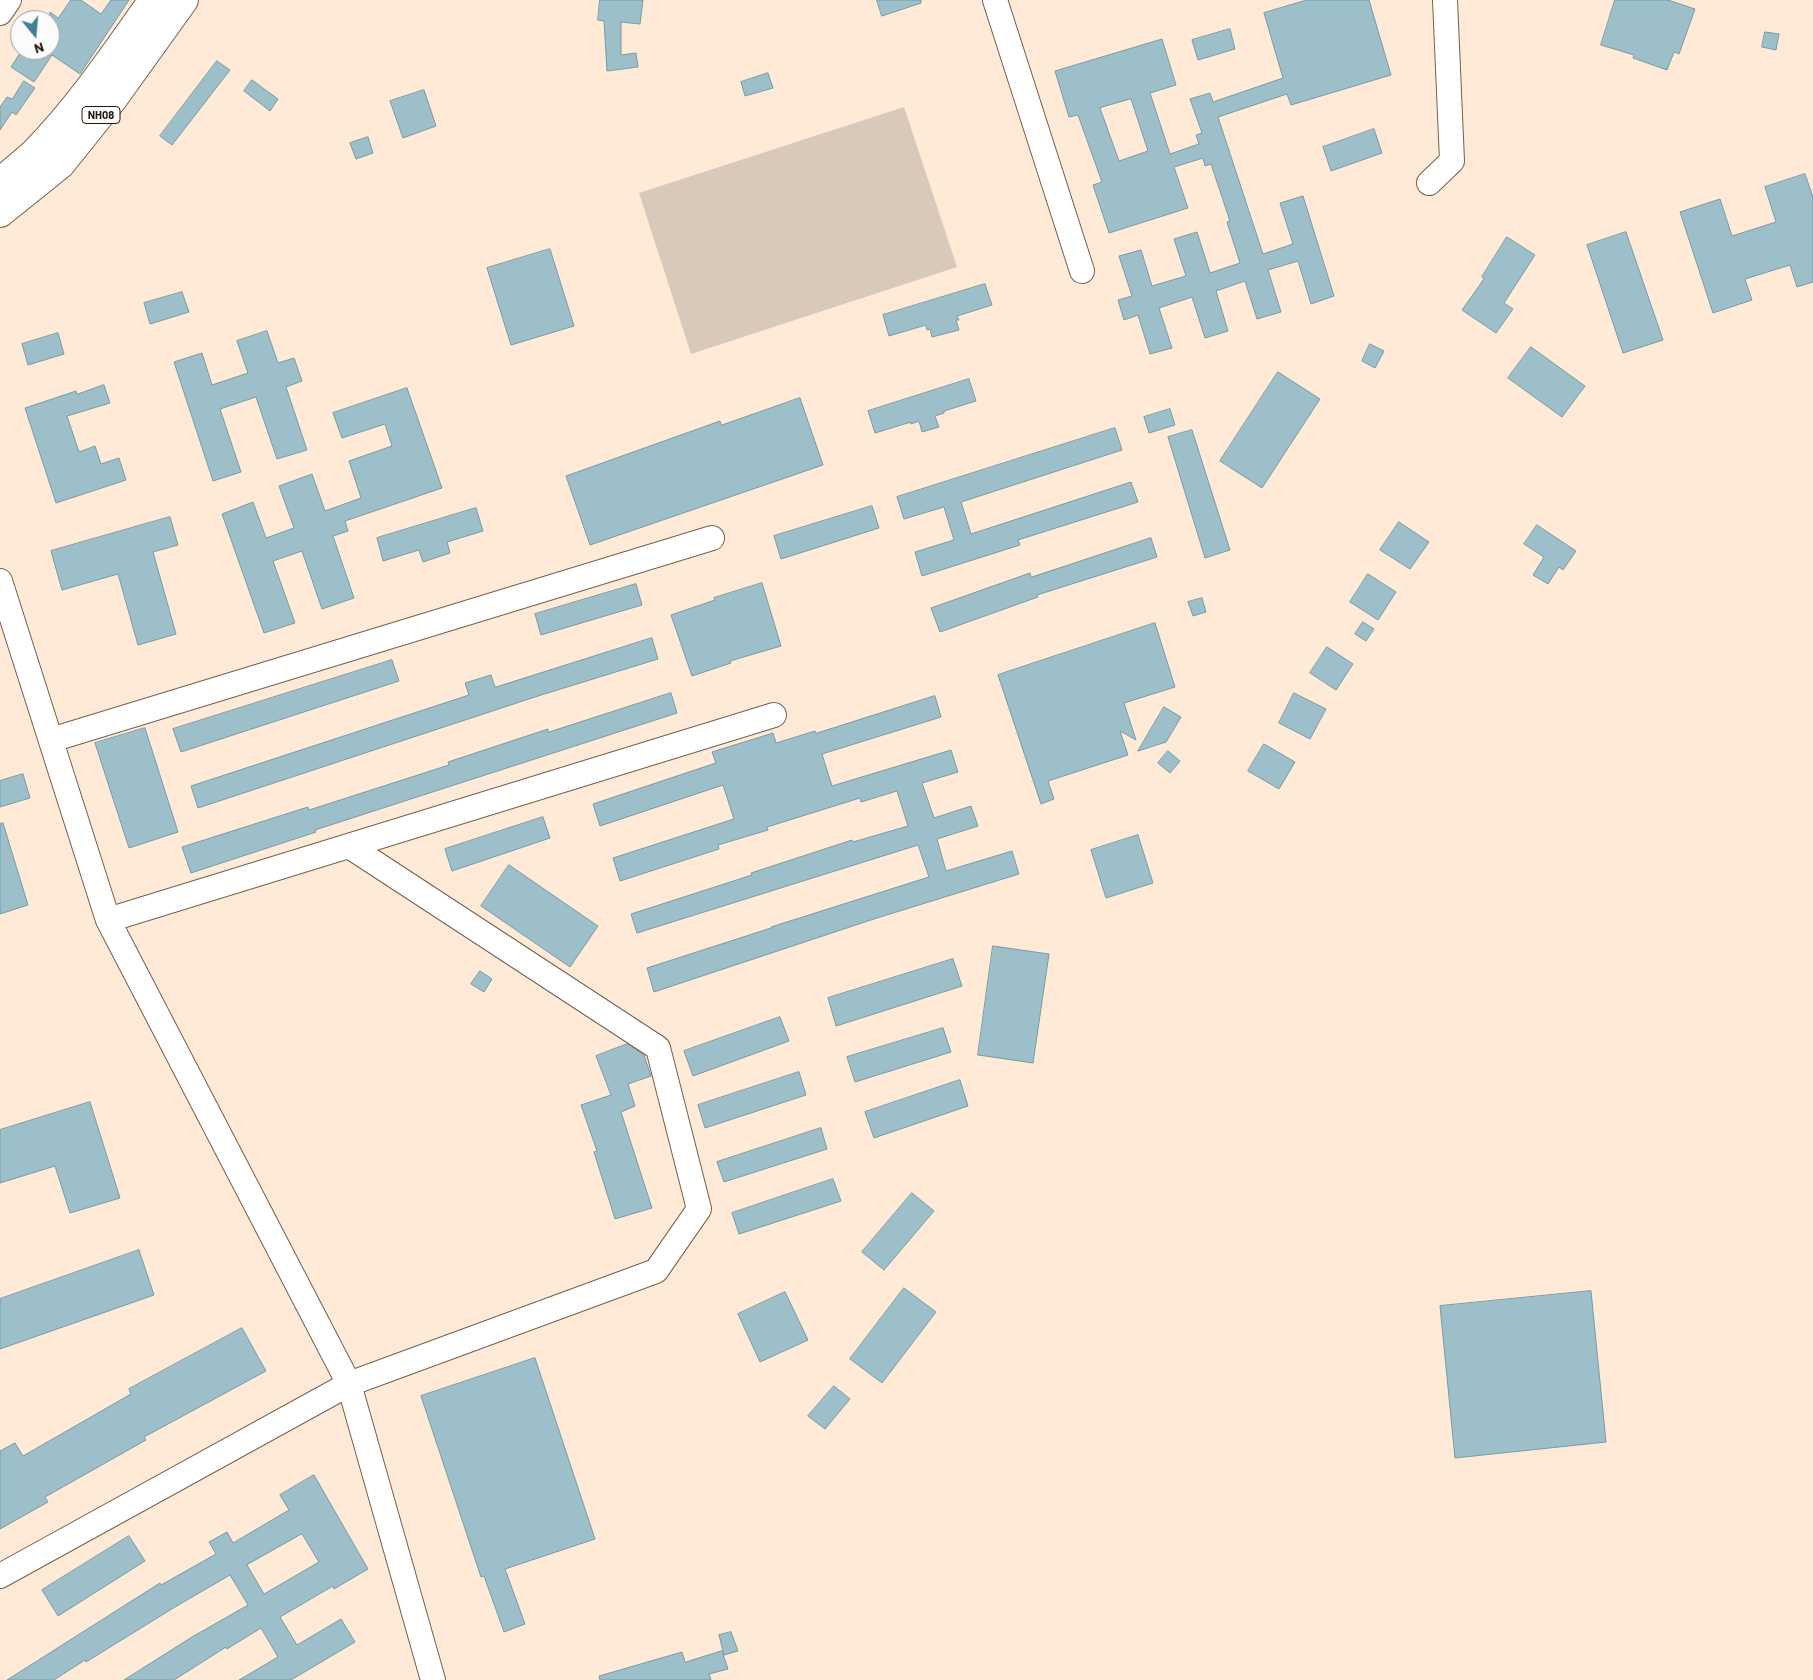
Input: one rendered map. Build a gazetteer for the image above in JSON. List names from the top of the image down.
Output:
{
  "streets": {
    "highway": ["NH08"]
  },
  "north": "bottom"
}
